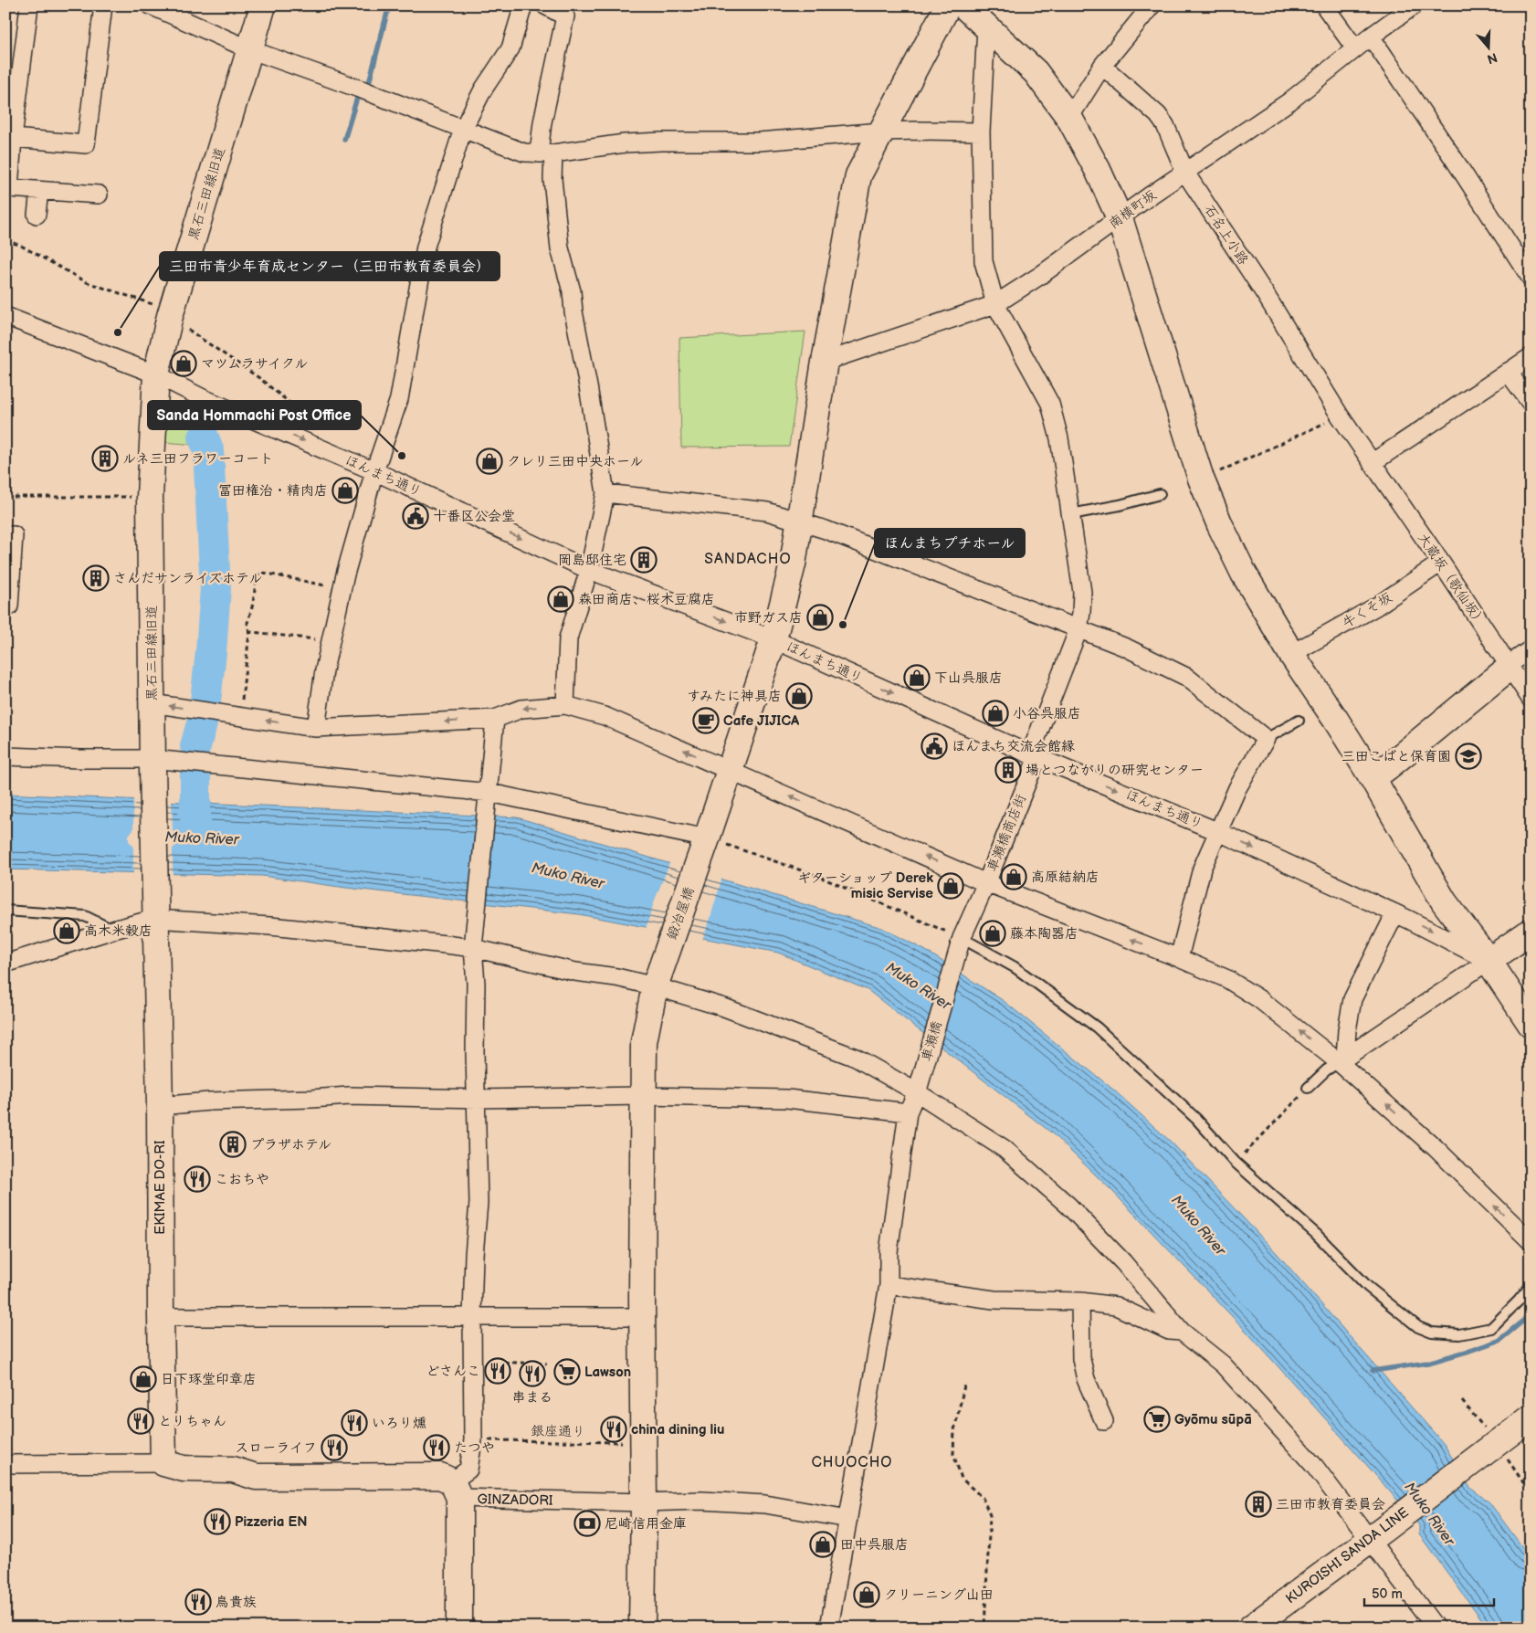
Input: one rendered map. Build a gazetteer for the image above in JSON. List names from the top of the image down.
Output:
{
  "streets": {
    "street": [
      "黒石三田線旧道",
      "南横町坂",
      "石名上小路",
      "ほんまち通り",
      "大蔵坂（歌仙坂）",
      "牛くそ坂",
      "車瀬橋商店街",
      "鍛冶屋橋",
      "車瀬橋",
      "EKIMAE DO-RI",
      "GINZADORI",
      "KUROISHI SANDA LINE"
    ],
    "path": ["銀座通り"]
  },
  "crossings": [
    ["黒石三田線旧道", "ほんまち通り"],
    ["黒石三田線旧道", "EKIMAE DO-RI"],
    ["南横町坂", "石名上小路"],
    ["南横町坂", "車瀬橋商店街"],
    ["南横町坂", "鍛冶屋橋"],
    ["石名上小路", "大蔵坂（歌仙坂）"],
    ["ほんまち通り", "車瀬橋商店街"],
    ["ほんまち通り", "鍛冶屋橋"],
    ["大蔵坂（歌仙坂）", "牛くそ坂"],
    ["車瀬橋商店街", "鍛冶屋橋"],
    ["車瀬橋商店街", "車瀬橋"],
    ["鍛冶屋橋", "銀座通り"],
    ["鍛冶屋橋", "GINZADORI"],
    ["車瀬橋", "GINZADORI"]
  ],
  "districts": ["SANDACHO", "CHUOCHO"],
  "water": ["Muko River"],
  "places": {
    "other": ["三田市青少年育成センター（三田市教育委員会）", "Sanda Hommachi Post Office", "ほんまちプチホール"],
    "shop": [
      "マツムラサイクル",
      "クレリ三田中央ホール",
      "冨田権治・精肉店",
      "森田商店、桜木豆腐店",
      "市野ガス店",
      "下山呉服店",
      "すみたに神具店",
      "小谷呉服店",
      "高原結納店",
      "ギターショップ Derek misic Servise",
      "高木米穀店",
      "藤本陶器店",
      "日下琢堂印章店",
      "田中呉服店",
      "クリーニング山田"
    ],
    "building": [
      "ルネ三田フラワーコート",
      "岡島邸住宅",
      "さんだサンライズホテル",
      "場とつながりの研究センター",
      "プラザホテル",
      "三田市教育委員会"
    ],
    "public building": ["十番区公会堂", "ほんまち交流会館縁"],
    "cafe": ["Cafe JIJICA"],
    "school or university": ["三田こばと保育園"],
    "restaurant": [
      "こおちや",
      "どさんこ",
      "串まる",
      "とりちゃん",
      "いろり燻",
      "china dining liu",
      "スローライフ",
      "たつや",
      "Pizzeria EN",
      "鳥貴族"
    ],
    "supermarket": ["Lawson", "Gyōmu sūpā"],
    "bank": ["尼崎信用金庫"]
  },
  "scale_bar": "50 m",
  "north": "bottom"
}
